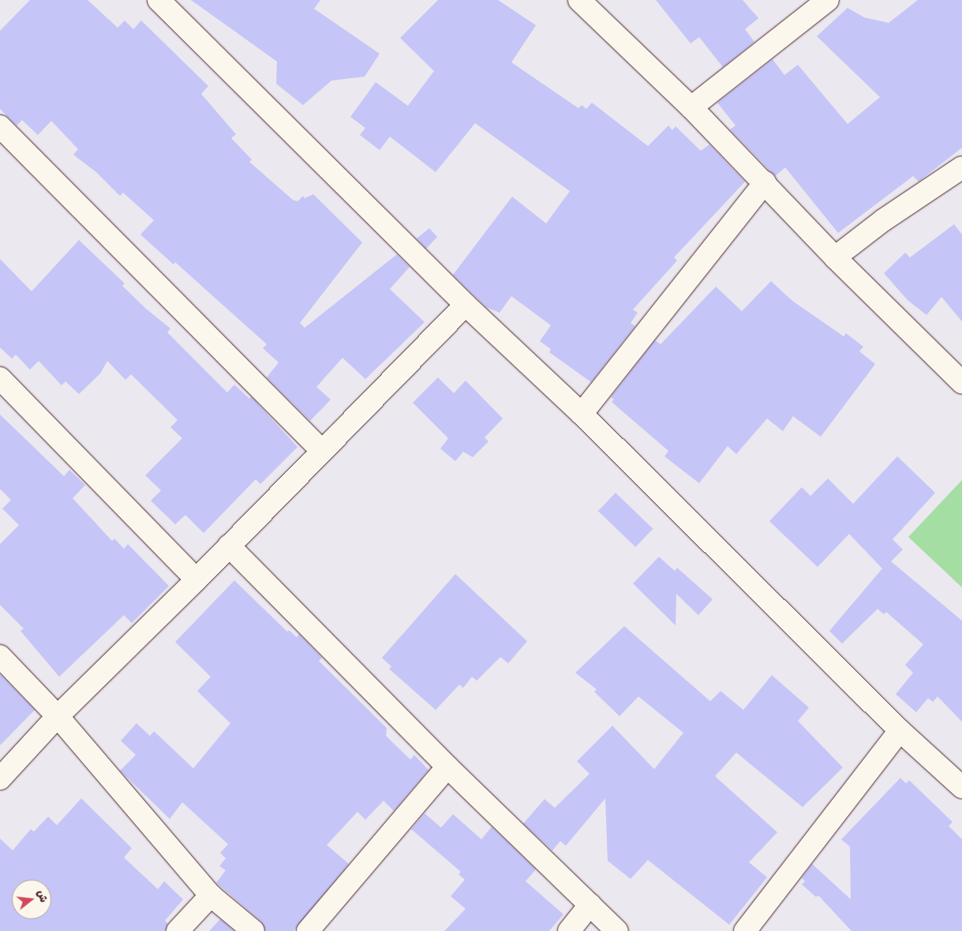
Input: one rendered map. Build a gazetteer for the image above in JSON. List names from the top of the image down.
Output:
{
  "north": "right"
}
